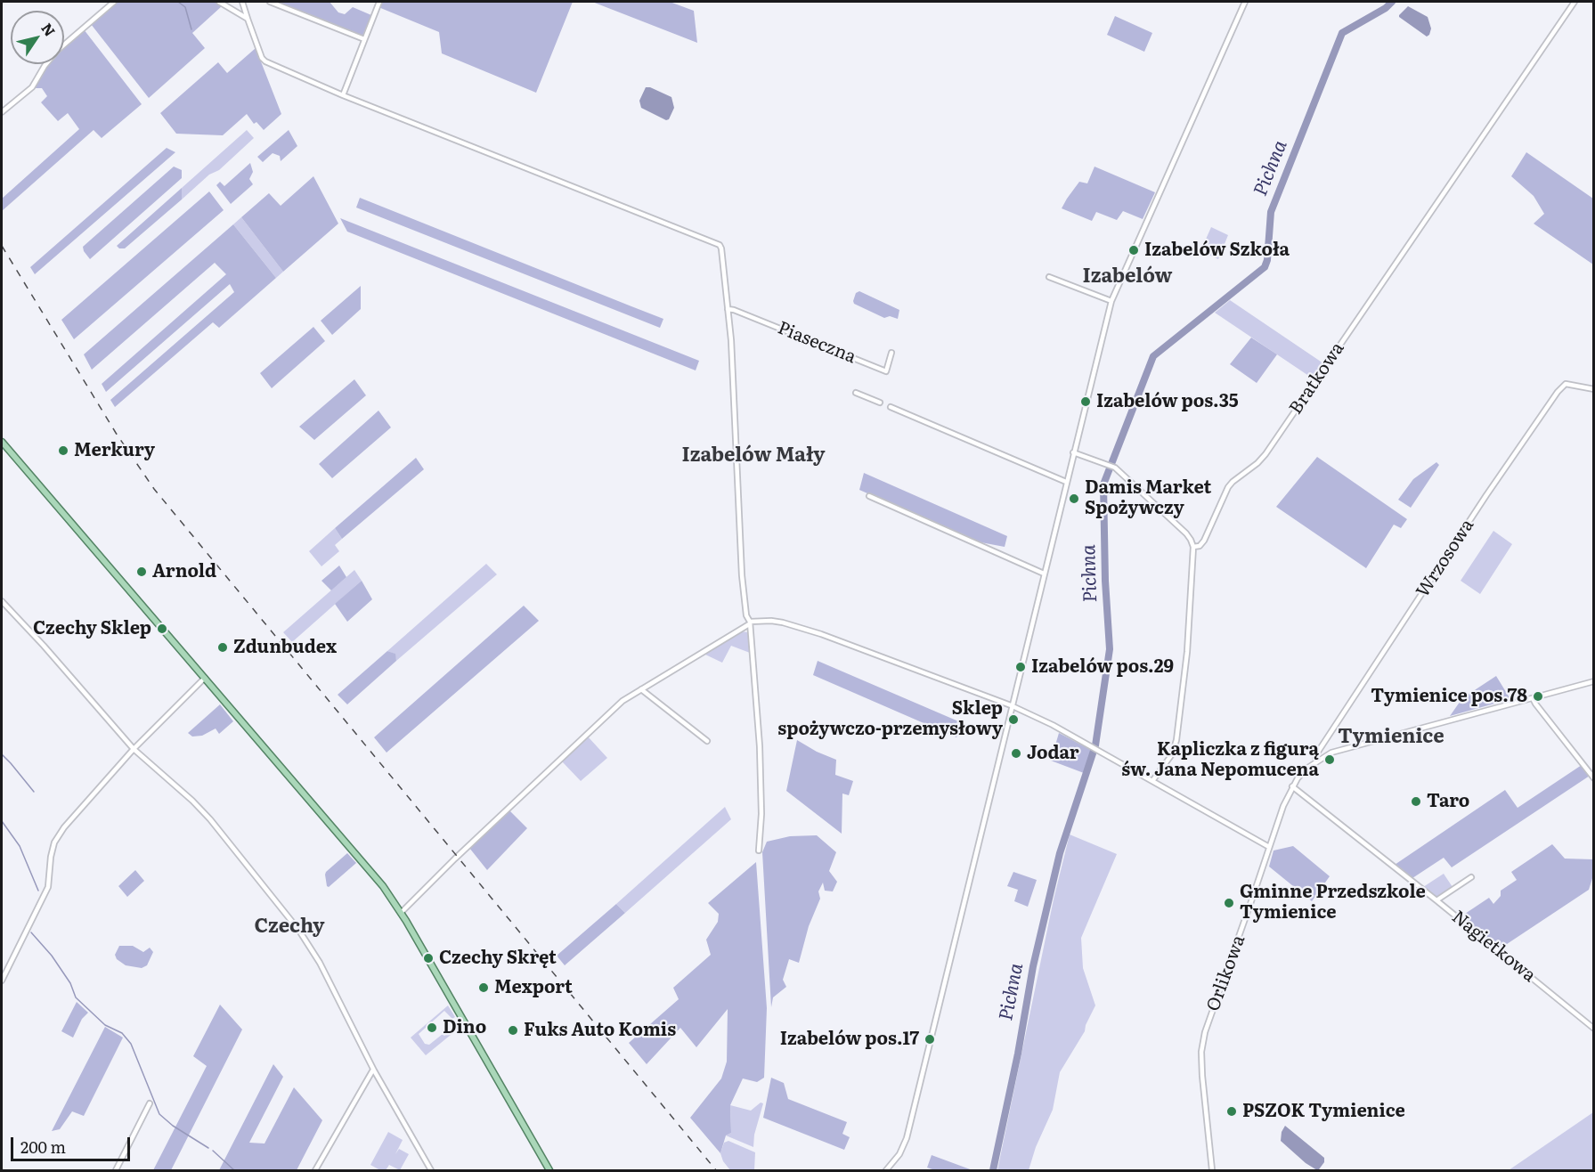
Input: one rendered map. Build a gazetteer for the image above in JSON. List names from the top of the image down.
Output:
{
  "streets": {
    "street": [
      "Piaseczna",
      "Bratkowa",
      "Wrzosowa",
      "Nagietkowa",
      "Orlikowa"
    ]
  },
  "crossings": [
    ["Wrzosowa", "Orlikowa"],
    ["Nagietkowa", "Orlikowa"]
  ],
  "districts": [
    "Izabelów",
    "Izabelów Mały",
    "Tymienice",
    "Czechy"
  ],
  "water": ["Pichna"],
  "places": [
    "Izabelów Szkoła",
    "Izabelów pos.35",
    "Merkury",
    "Damis Market Spożywczy",
    "Arnold",
    "Czechy Sklep",
    "Zdunbudex",
    "Izabelów pos.29",
    "Tymienice pos.78",
    "Sklep spożywczo-przemysłowy",
    "Jodar",
    "Kapliczka z figurą św. Jana Nepomucena",
    "Taro",
    "Gminne Przedszkole Tymienice",
    "Czechy Skręt",
    "Mexport",
    "Dino",
    "Fuks Auto Komis",
    "Izabelów pos.17",
    "PSZOK Tymienice"
  ],
  "scale_bar": "200 m",
  "north": "top right"
}
